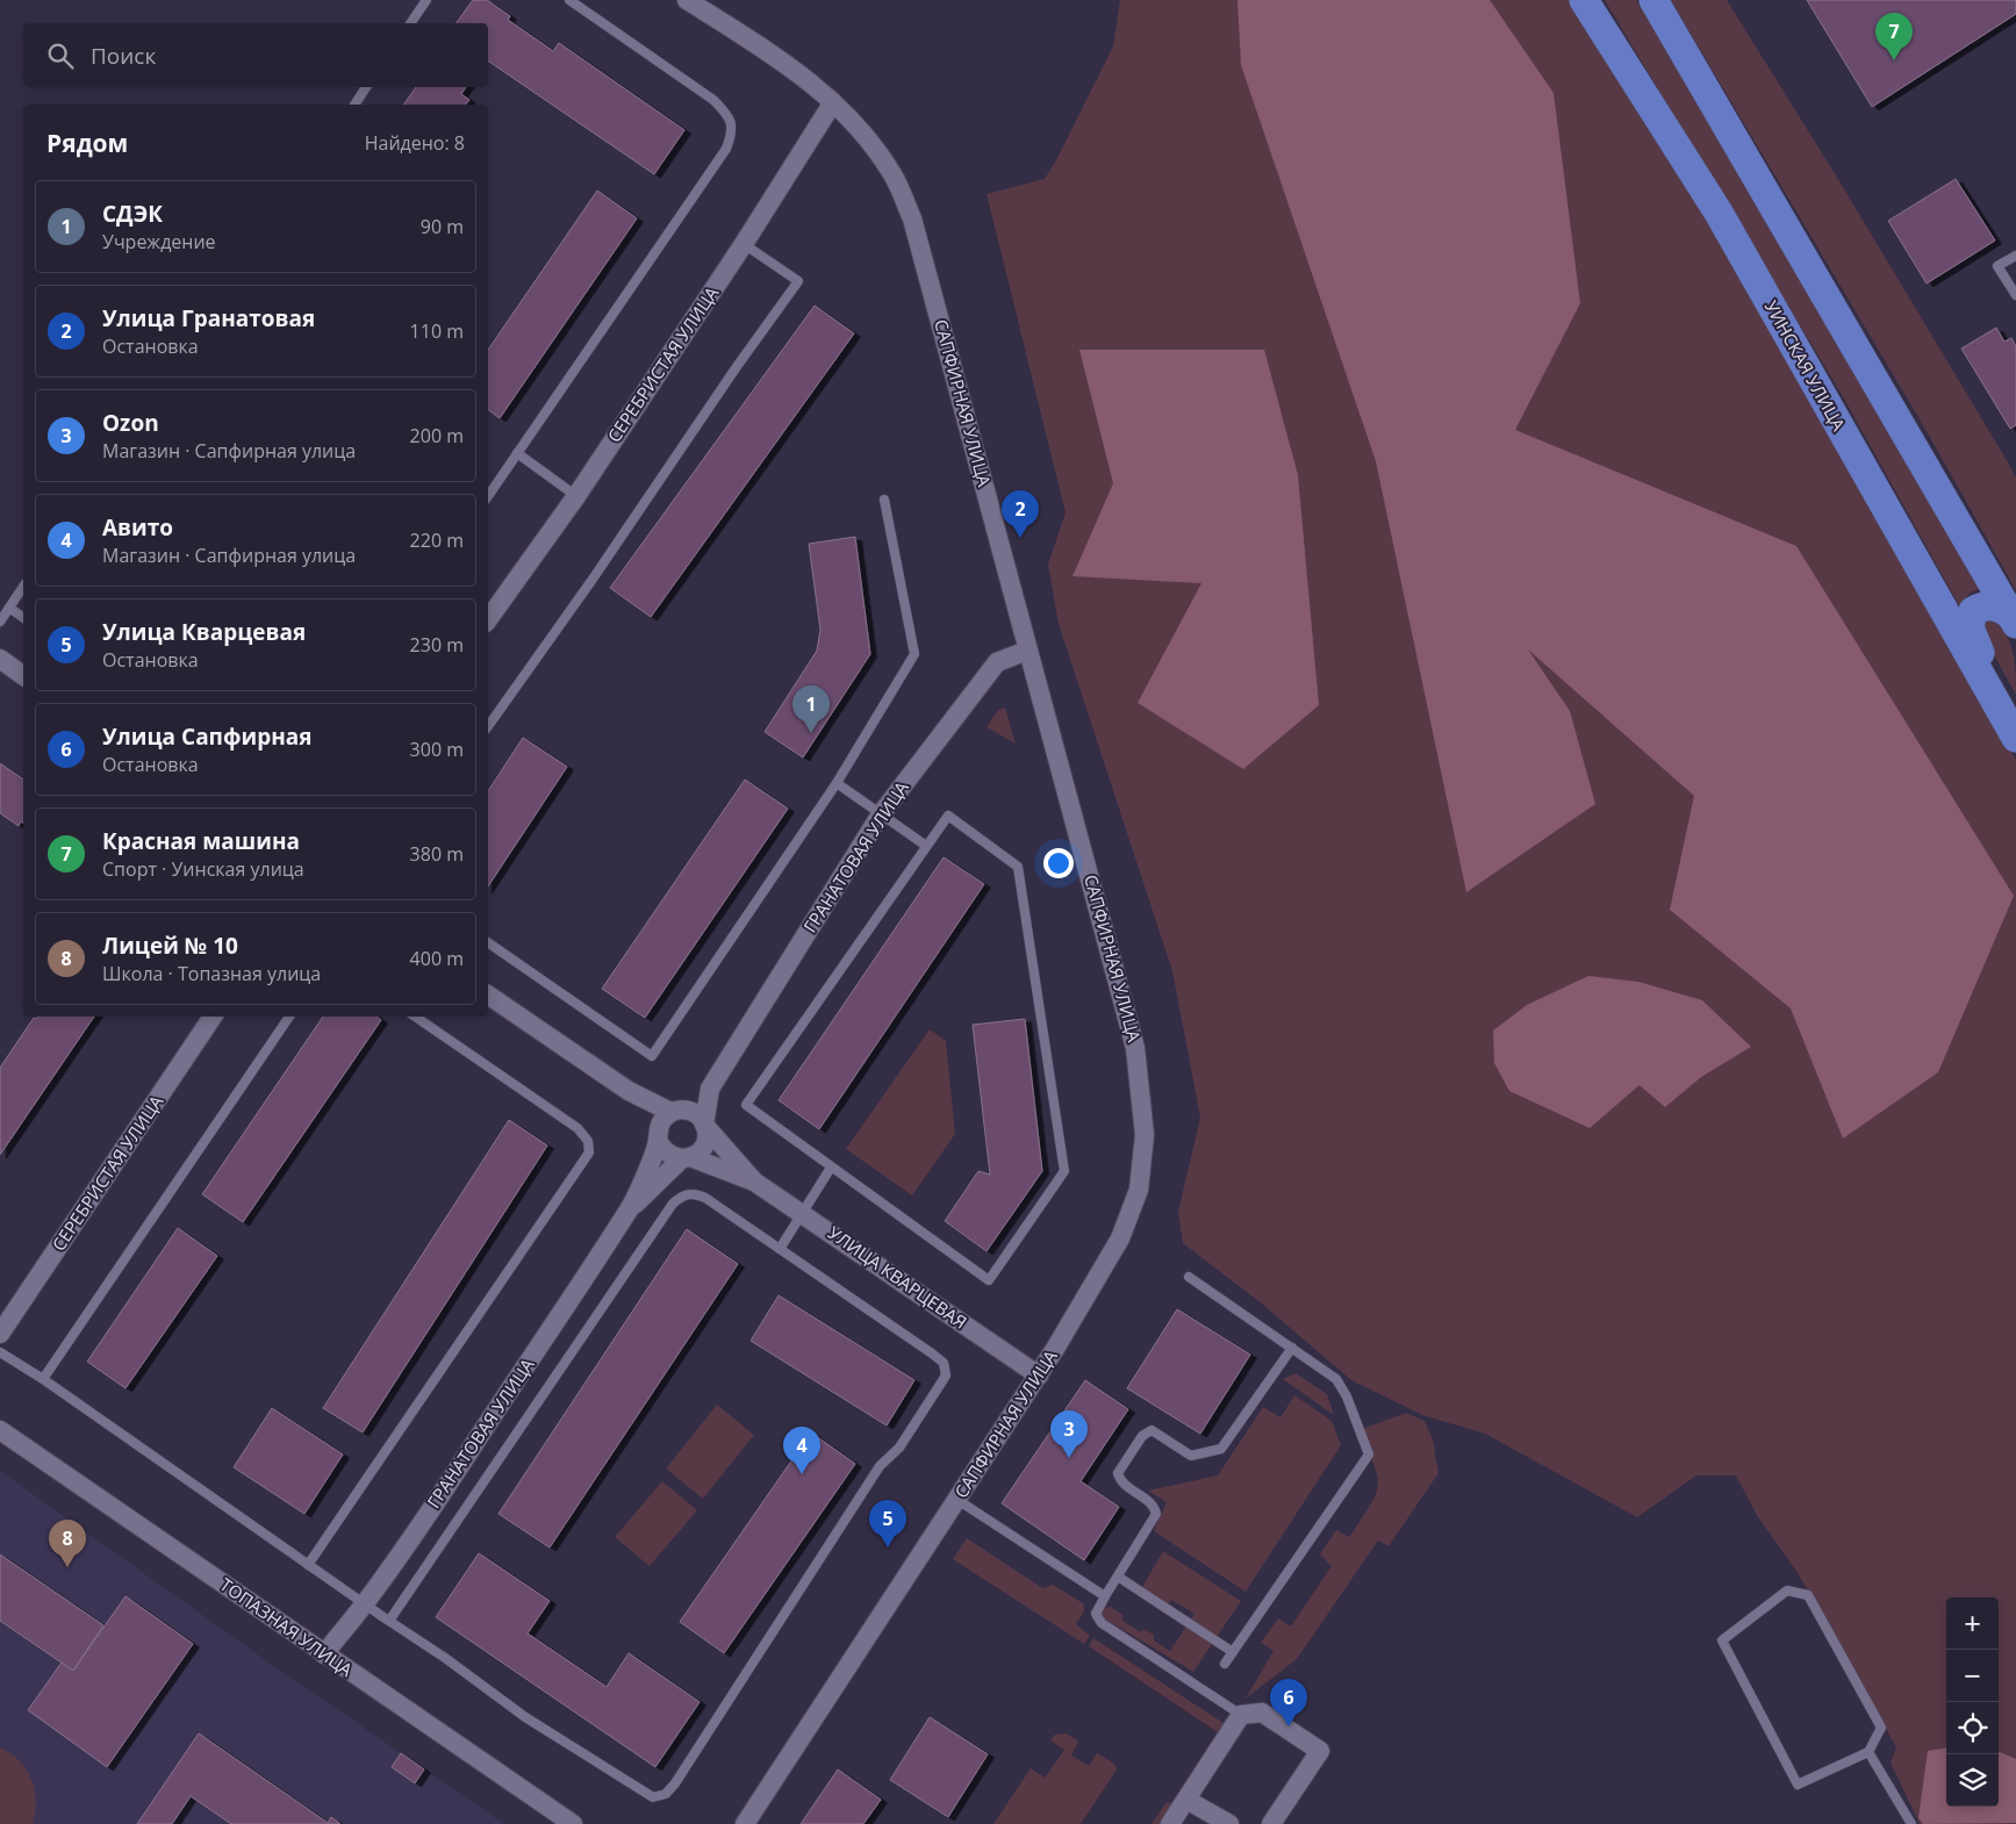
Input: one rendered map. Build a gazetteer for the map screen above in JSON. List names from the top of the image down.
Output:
{
  "streets": {
    "main road": ["УИНСКАЯ УЛИЦА"],
    "street": [
      "СЕРЕБРИСТАЯ УЛИЦА",
      "САПФИРНАЯ УЛИЦА",
      "ГРАНАТОВАЯ УЛИЦА",
      "УЛИЦА КВАРЦЕВАЯ",
      "ТОПАЗНАЯ УЛИЦА"
    ]
  },
  "crossings": [
    ["СЕРЕБРИСТАЯ УЛИЦА", "САПФИРНАЯ УЛИЦА"],
    ["САПФИРНАЯ УЛИЦА", "ГРАНАТОВАЯ УЛИЦА"],
    ["САПФИРНАЯ УЛИЦА", "УЛИЦА КВАРЦЕВАЯ"],
    ["ГРАНАТОВАЯ УЛИЦА", "ТОПАЗНАЯ УЛИЦА"]
  ],
  "page": {
    "pins": [
      "7",
      "2",
      "1",
      "3",
      "4",
      "5",
      "8",
      "6"
    ],
    "search": "Поиск",
    "heading": ["Рядом", "Найдено: 8"],
    "list": [
      {
        "mark": "1",
        "name": "СДЭК",
        "note": "Учреждение",
        "value": "90 m"
      },
      {
        "mark": "2",
        "name": "Улица Гранатовая",
        "note": "Остановка",
        "value": "110 m"
      },
      {
        "mark": "3",
        "name": "Ozon",
        "note": "Магазин · Сапфирная улица",
        "value": "200 m"
      },
      {
        "mark": "4",
        "name": "Авито",
        "note": "Магазин · Сапфирная улица",
        "value": "220 m"
      },
      {
        "mark": "5",
        "name": "Улица Кварцевая",
        "note": "Остановка",
        "value": "230 m"
      },
      {
        "mark": "6",
        "name": "Улица Сапфирная",
        "note": "Остановка",
        "value": "300 m"
      },
      {
        "mark": "7",
        "name": "Красная машина",
        "note": "Спорт · Уинская улица",
        "value": "380 m"
      },
      {
        "mark": "8",
        "name": "Лицей № 10",
        "note": "Школа · Топазная улица",
        "value": "400 m"
      }
    ],
    "map_buttons": ["+", "−"]
  }
}
